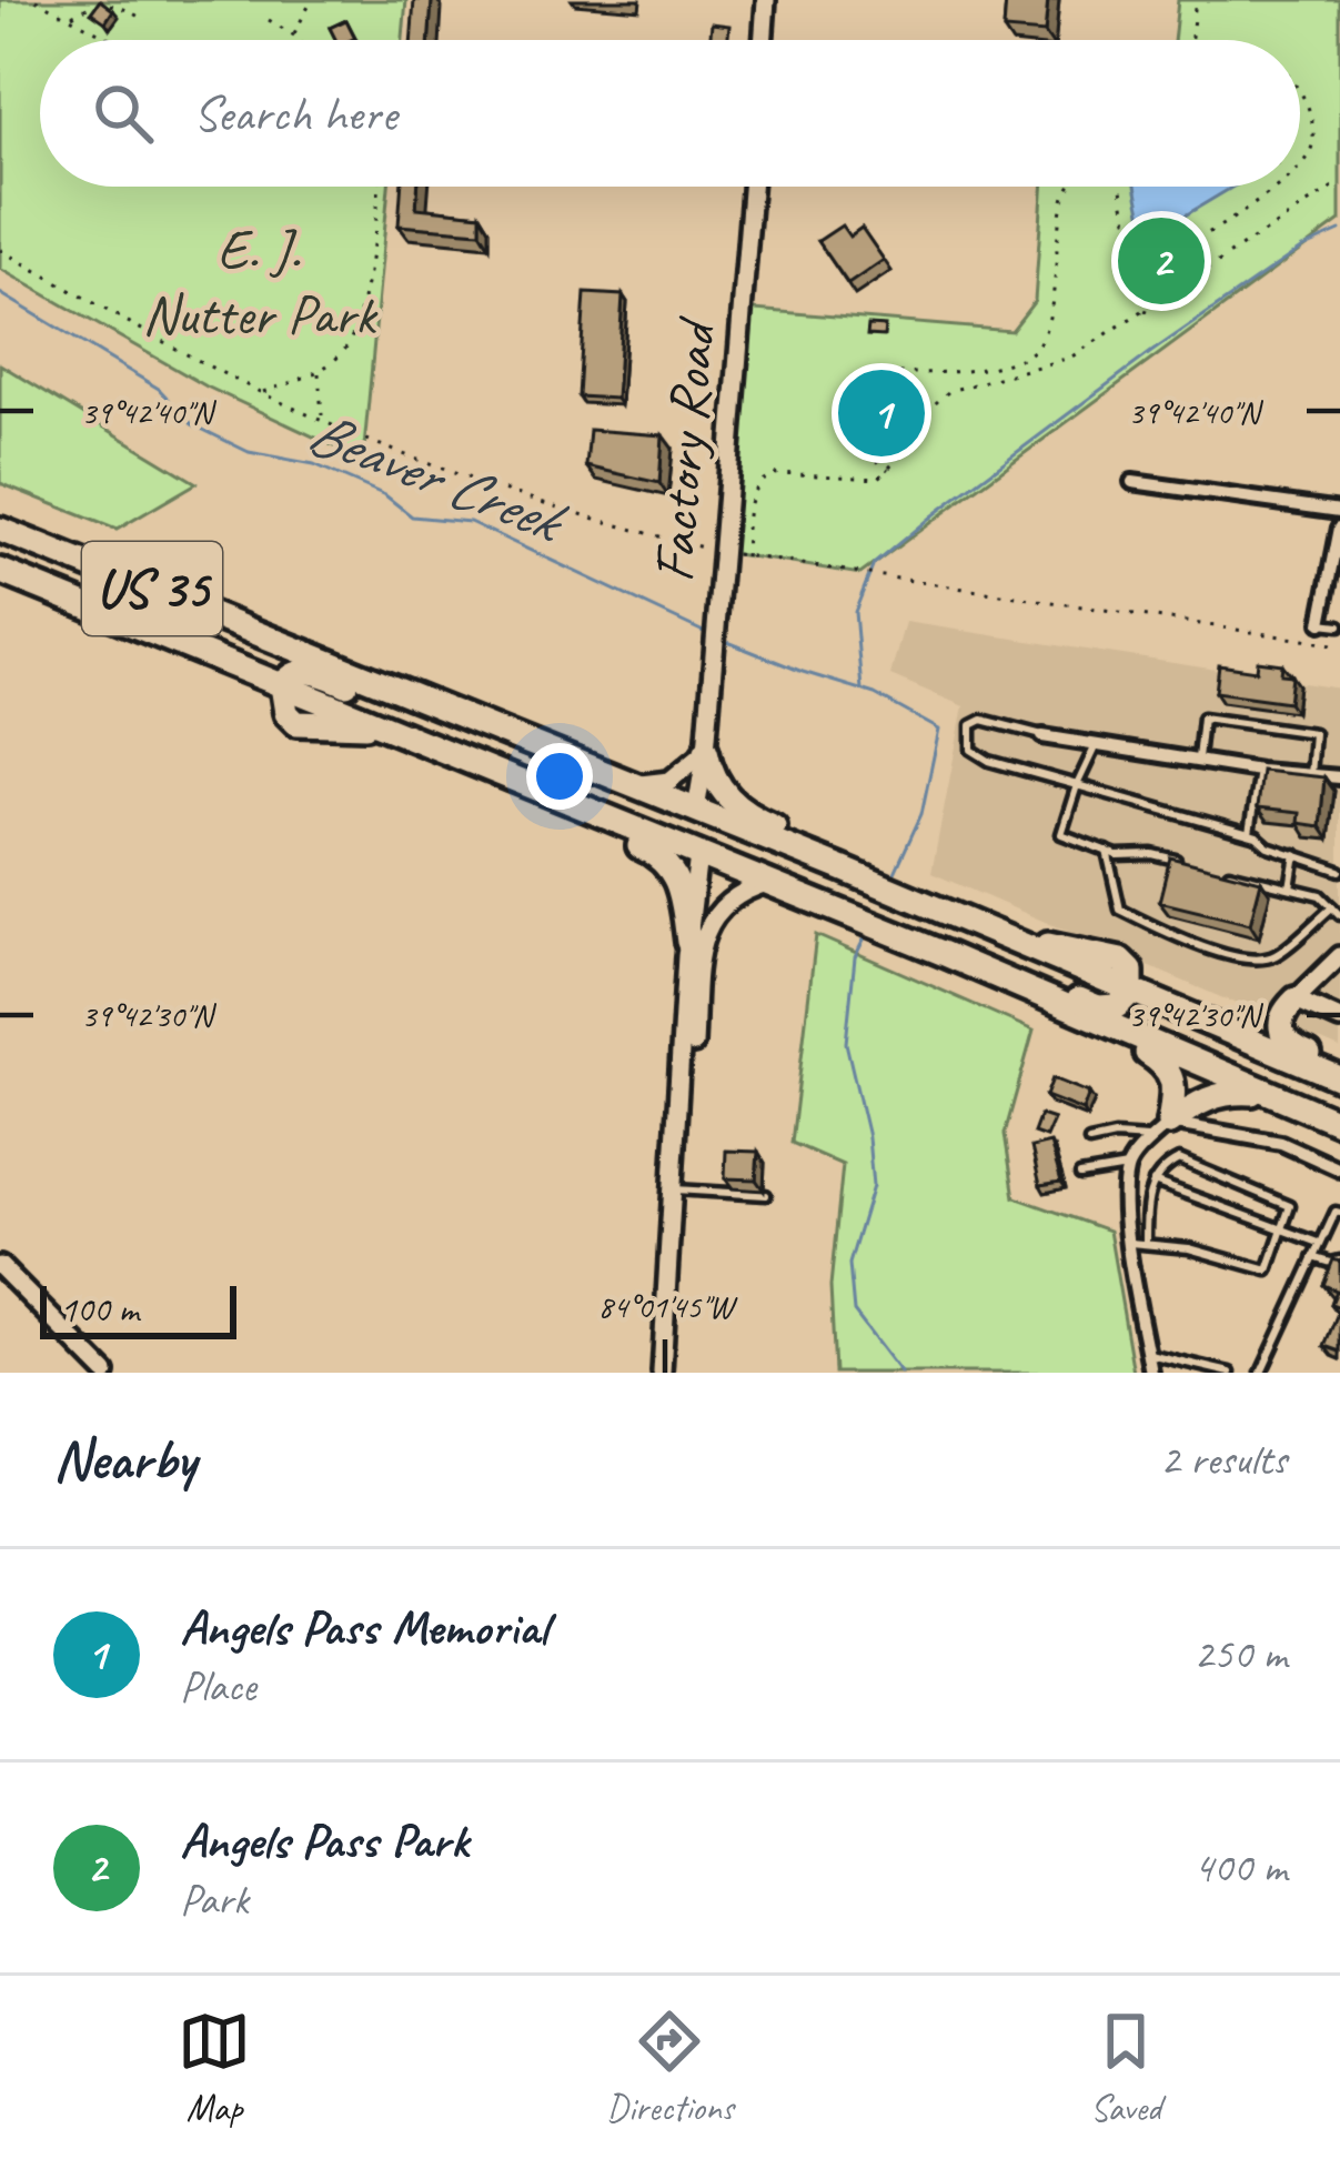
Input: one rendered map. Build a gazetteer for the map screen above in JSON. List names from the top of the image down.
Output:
{
  "streets": {
    "highway": ["US 35"],
    "street": ["Factory Road"]
  },
  "crossings": [
    ["Factory Road", "US 35"]
  ],
  "water": ["Beaver Creek"],
  "parks": ["E. J. Nutter Park"],
  "scale_bar": "100 m",
  "page": {
    "search": "Search here",
    "pins": ["2", "1"],
    "scale": "100 m",
    "heading": ["Nearby", "2 results"],
    "list": [
      {
        "mark": "1",
        "name": "Angels Pass Memorial",
        "note": "Place",
        "value": "250 m"
      },
      {
        "mark": "2",
        "name": "Angels Pass Park",
        "note": "Park",
        "value": "400 m"
      }
    ],
    "nav": ["Map", "Directions", "Saved"]
  },
  "coordinates": ["39°42'40\"N", "39°42'30\"N", "84°01'45\"W"]
}
